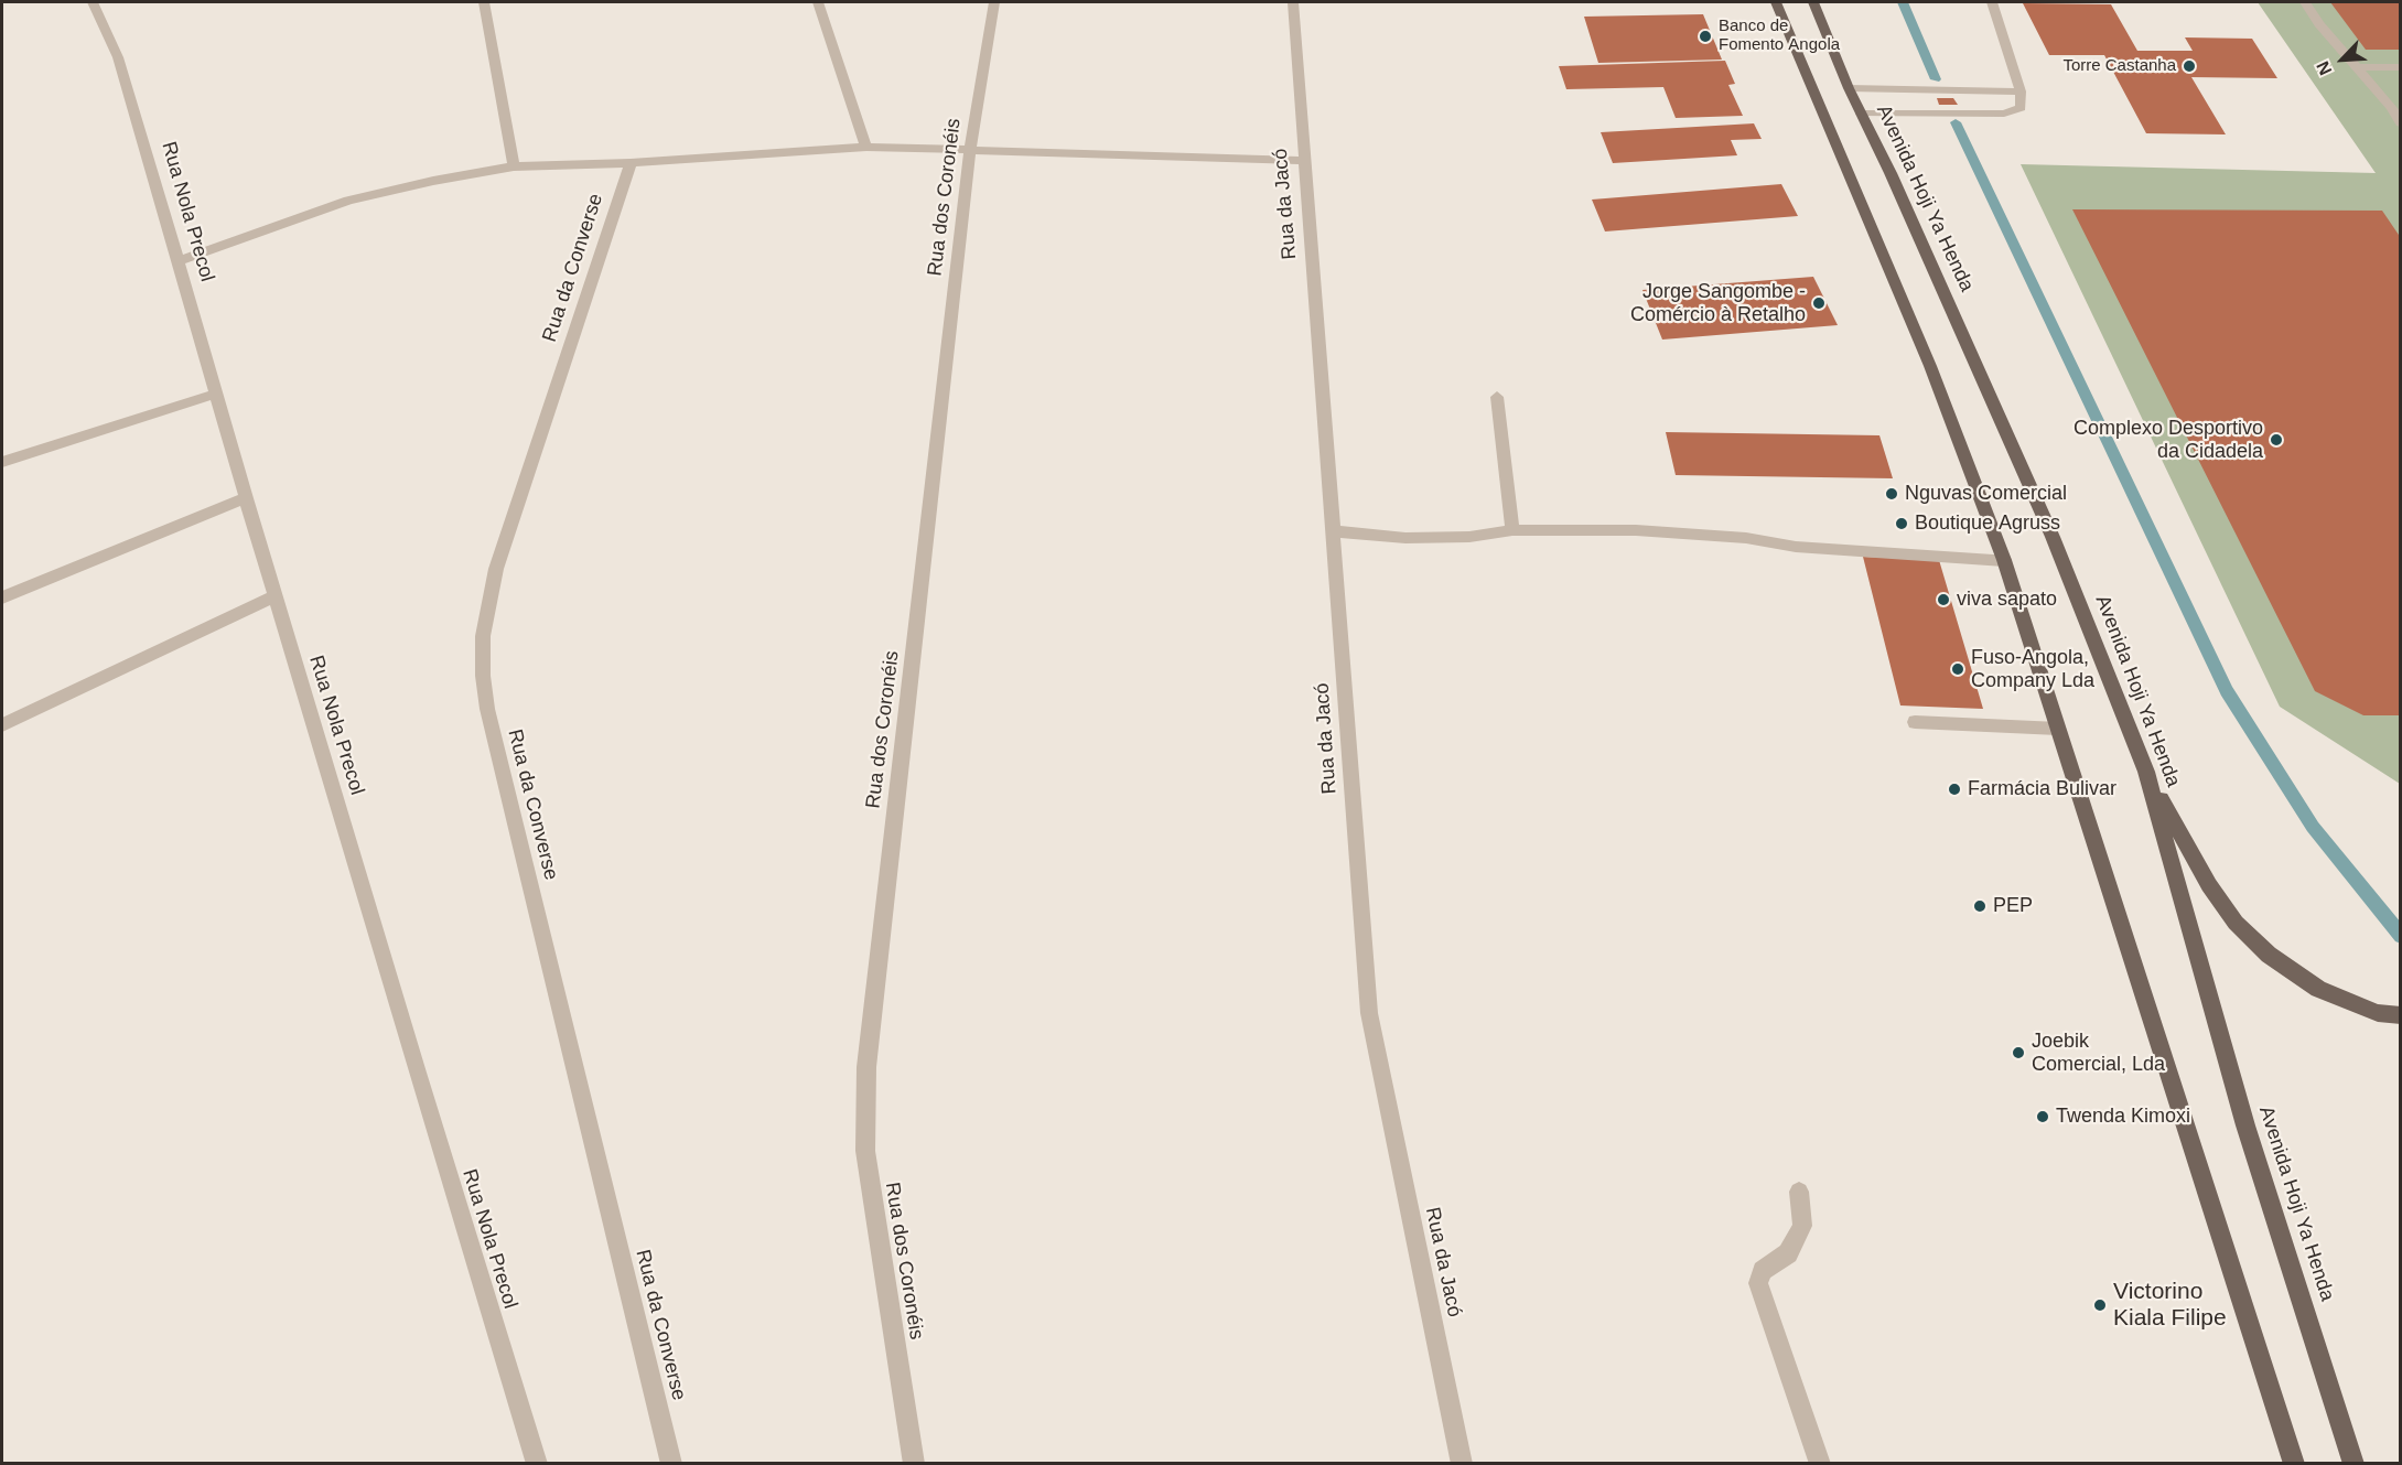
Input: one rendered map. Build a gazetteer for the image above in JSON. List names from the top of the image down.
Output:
{
  "streets": {
    "main road": ["Avenida Hoji Ya Henda"],
    "street": [
      "Rua dos Coronéis",
      "Rua da Jacó",
      "Rua Nola Precol",
      "Rua da Converse"
    ]
  },
  "places": [
    "Banco de Fomento Angola",
    "Torre Castanha",
    "Jorge Sangombe - Comércio à Retalho",
    "Complexo Desportivo da Cidadela",
    "Nguvas Comercial",
    "Boutique Agruss",
    "viva sapato",
    "Fuso-Angola, Company Lda",
    "Farmácia Bulivar",
    "PEP",
    "Joebik Comercial, Lda",
    "Twenda Kimoxi",
    "Victorino Kiala Filipe"
  ],
  "north": "bottom left"
}
